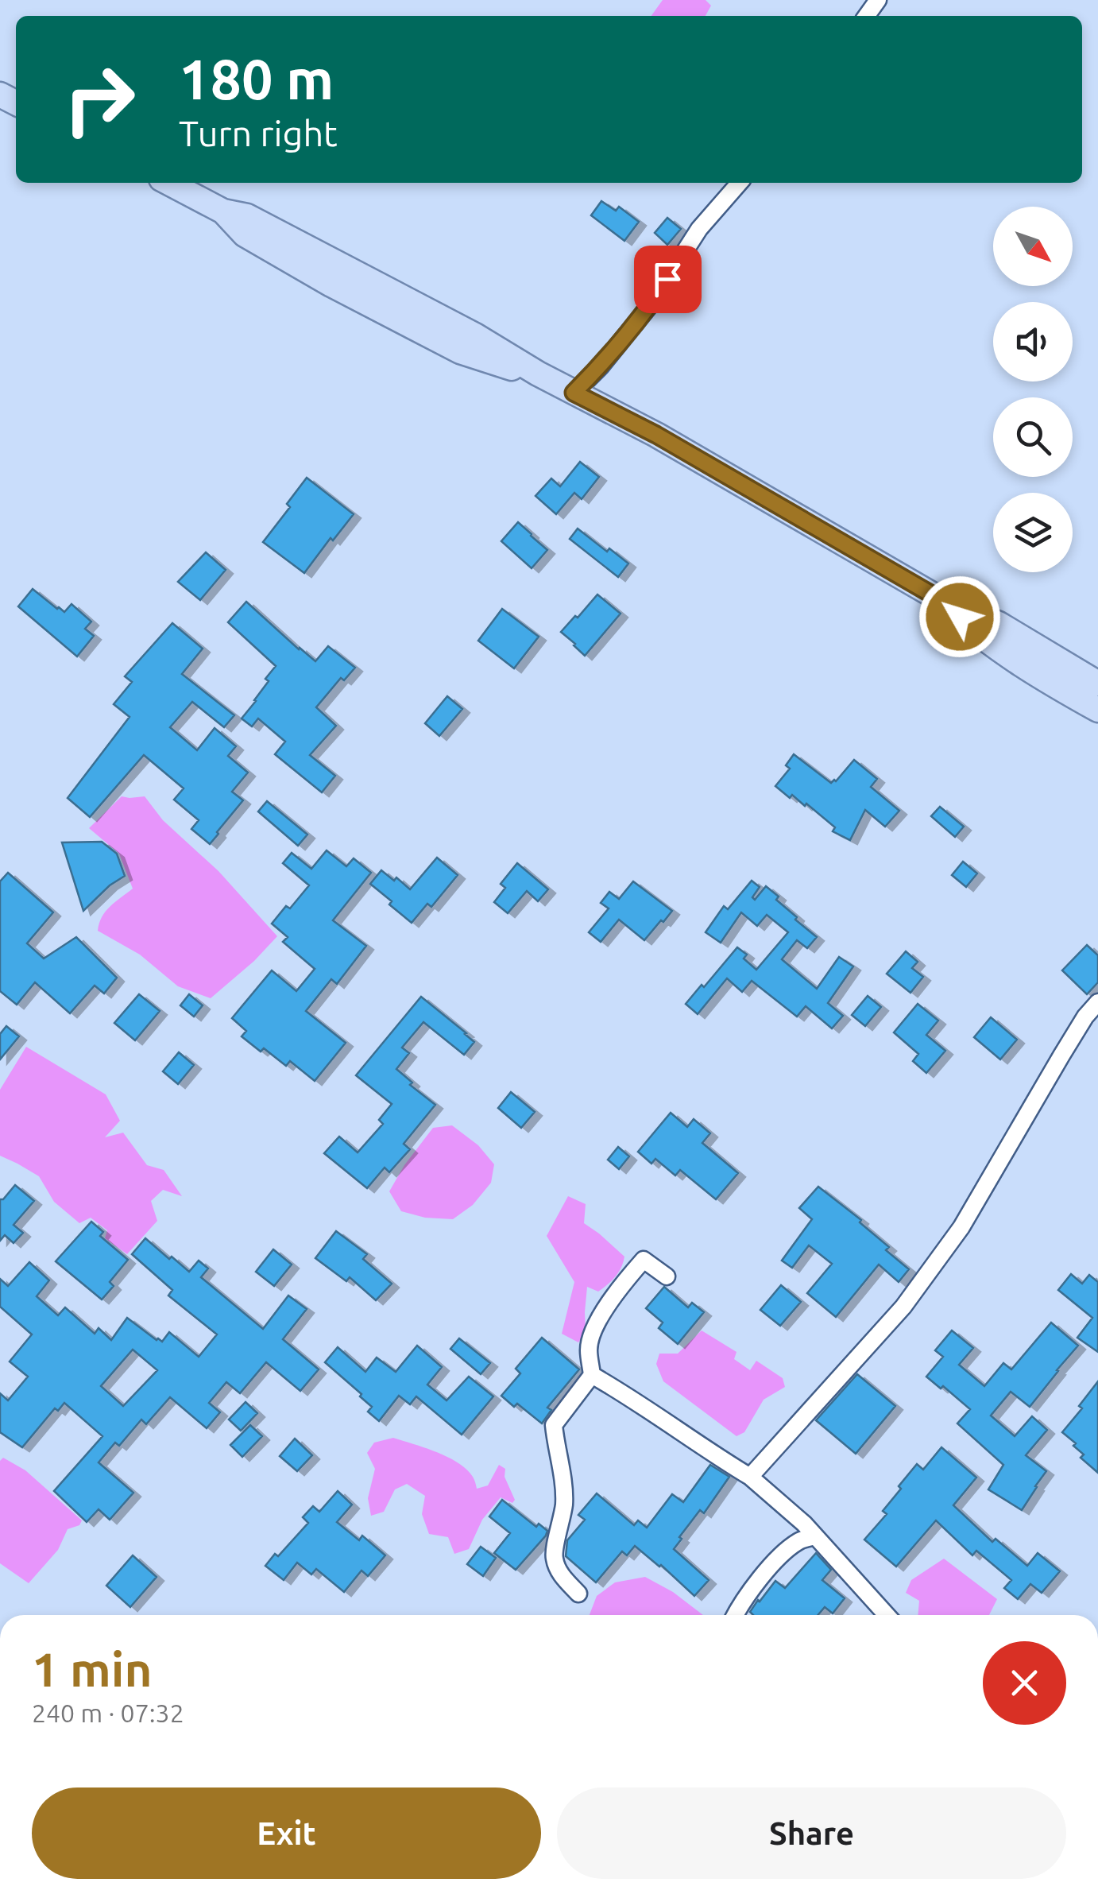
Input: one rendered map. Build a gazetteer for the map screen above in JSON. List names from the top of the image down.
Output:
{
  "north": "bottom right",
  "page": {
    "turn": ["180 m", "Turn right"],
    "heading": ["1 min", "240 m · 07:32"],
    "buttons": ["Exit", "Share"]
  }
}
